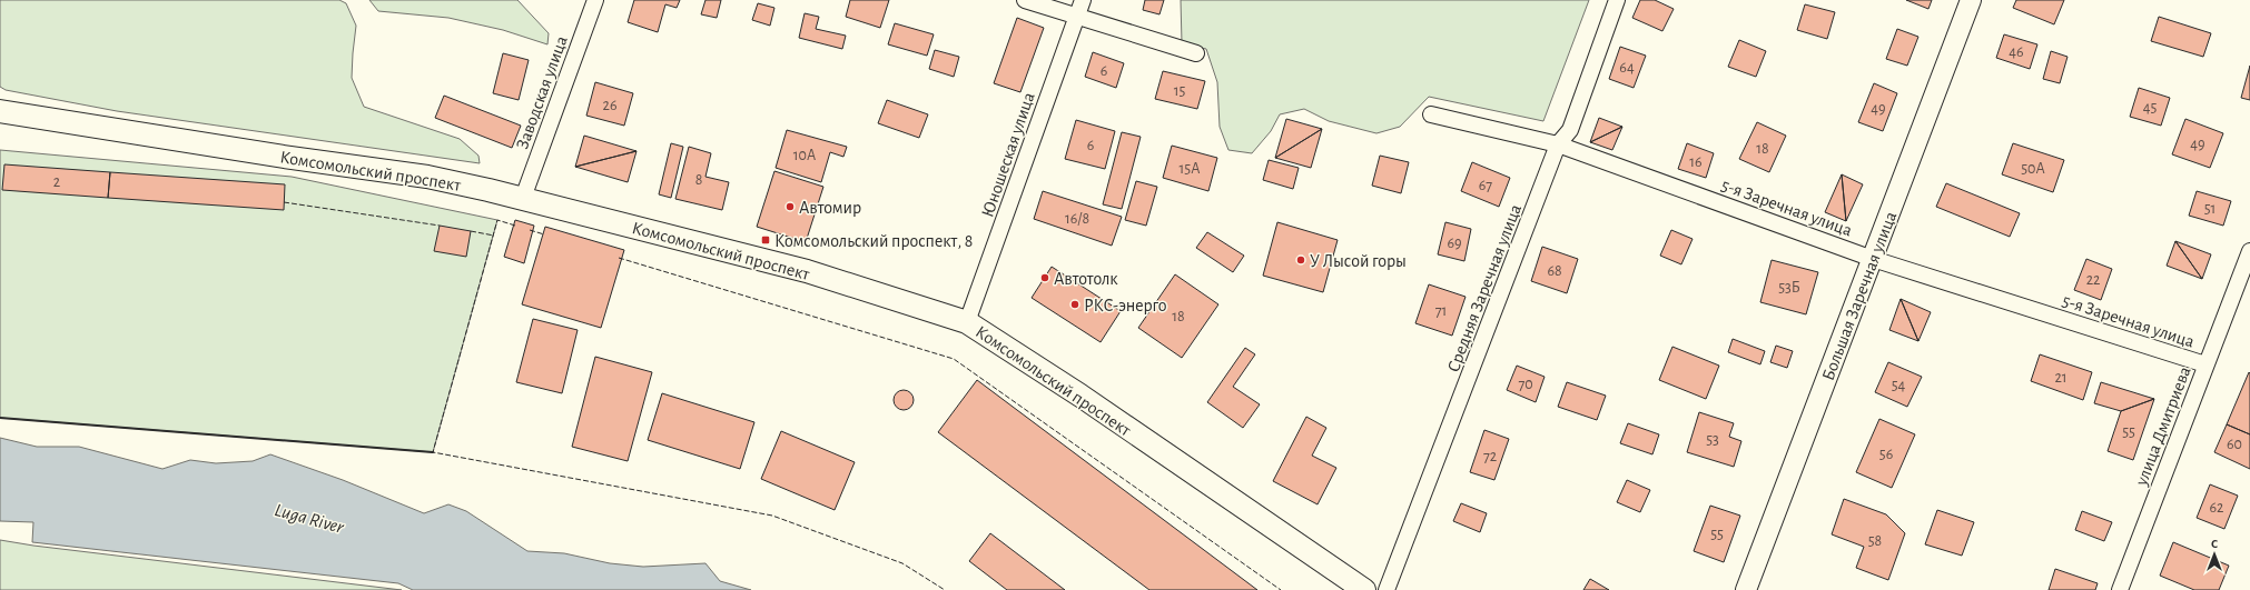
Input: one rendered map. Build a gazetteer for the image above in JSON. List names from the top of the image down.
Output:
{
  "streets": {
    "main road": ["Комсомольский проспект"],
    "street": [
      "Заводская улица",
      "Юношеская улица",
      "5-я Заречная улица",
      "Средняя Заречная улица",
      "Большая Заречная улица",
      "улица Дмитриева"
    ]
  },
  "crossings": [
    ["Заводская улица", "Комсомольский проспект"],
    ["Юношеская улица", "Комсомольский проспект"],
    ["5-я Заречная улица", "Средняя Заречная улица"],
    ["5-я Заречная улица", "Большая Заречная улица"],
    ["5-я Заречная улица", "улица Дмитриева"]
  ],
  "water": ["Luga River"],
  "places": {
    "other": [
      "Автомир",
      "У Лысой горы",
      "Автотолк",
      "РКС-энерго"
    ],
    "transit": ["Комсомольский проспект, 8"]
  },
  "house_numbers": [
    "46",
    "64",
    "6",
    "15",
    "26",
    "45",
    "49",
    "49",
    "6",
    "18",
    "10А",
    "16",
    "15А",
    "50А",
    "8",
    "2",
    "67",
    "51",
    "16/8",
    "69",
    "68",
    "22",
    "53Б",
    "71",
    "18",
    "21",
    "70",
    "54",
    "55",
    "53",
    "60",
    "56",
    "72",
    "62",
    "55",
    "58"
  ],
  "north": "top"
}
